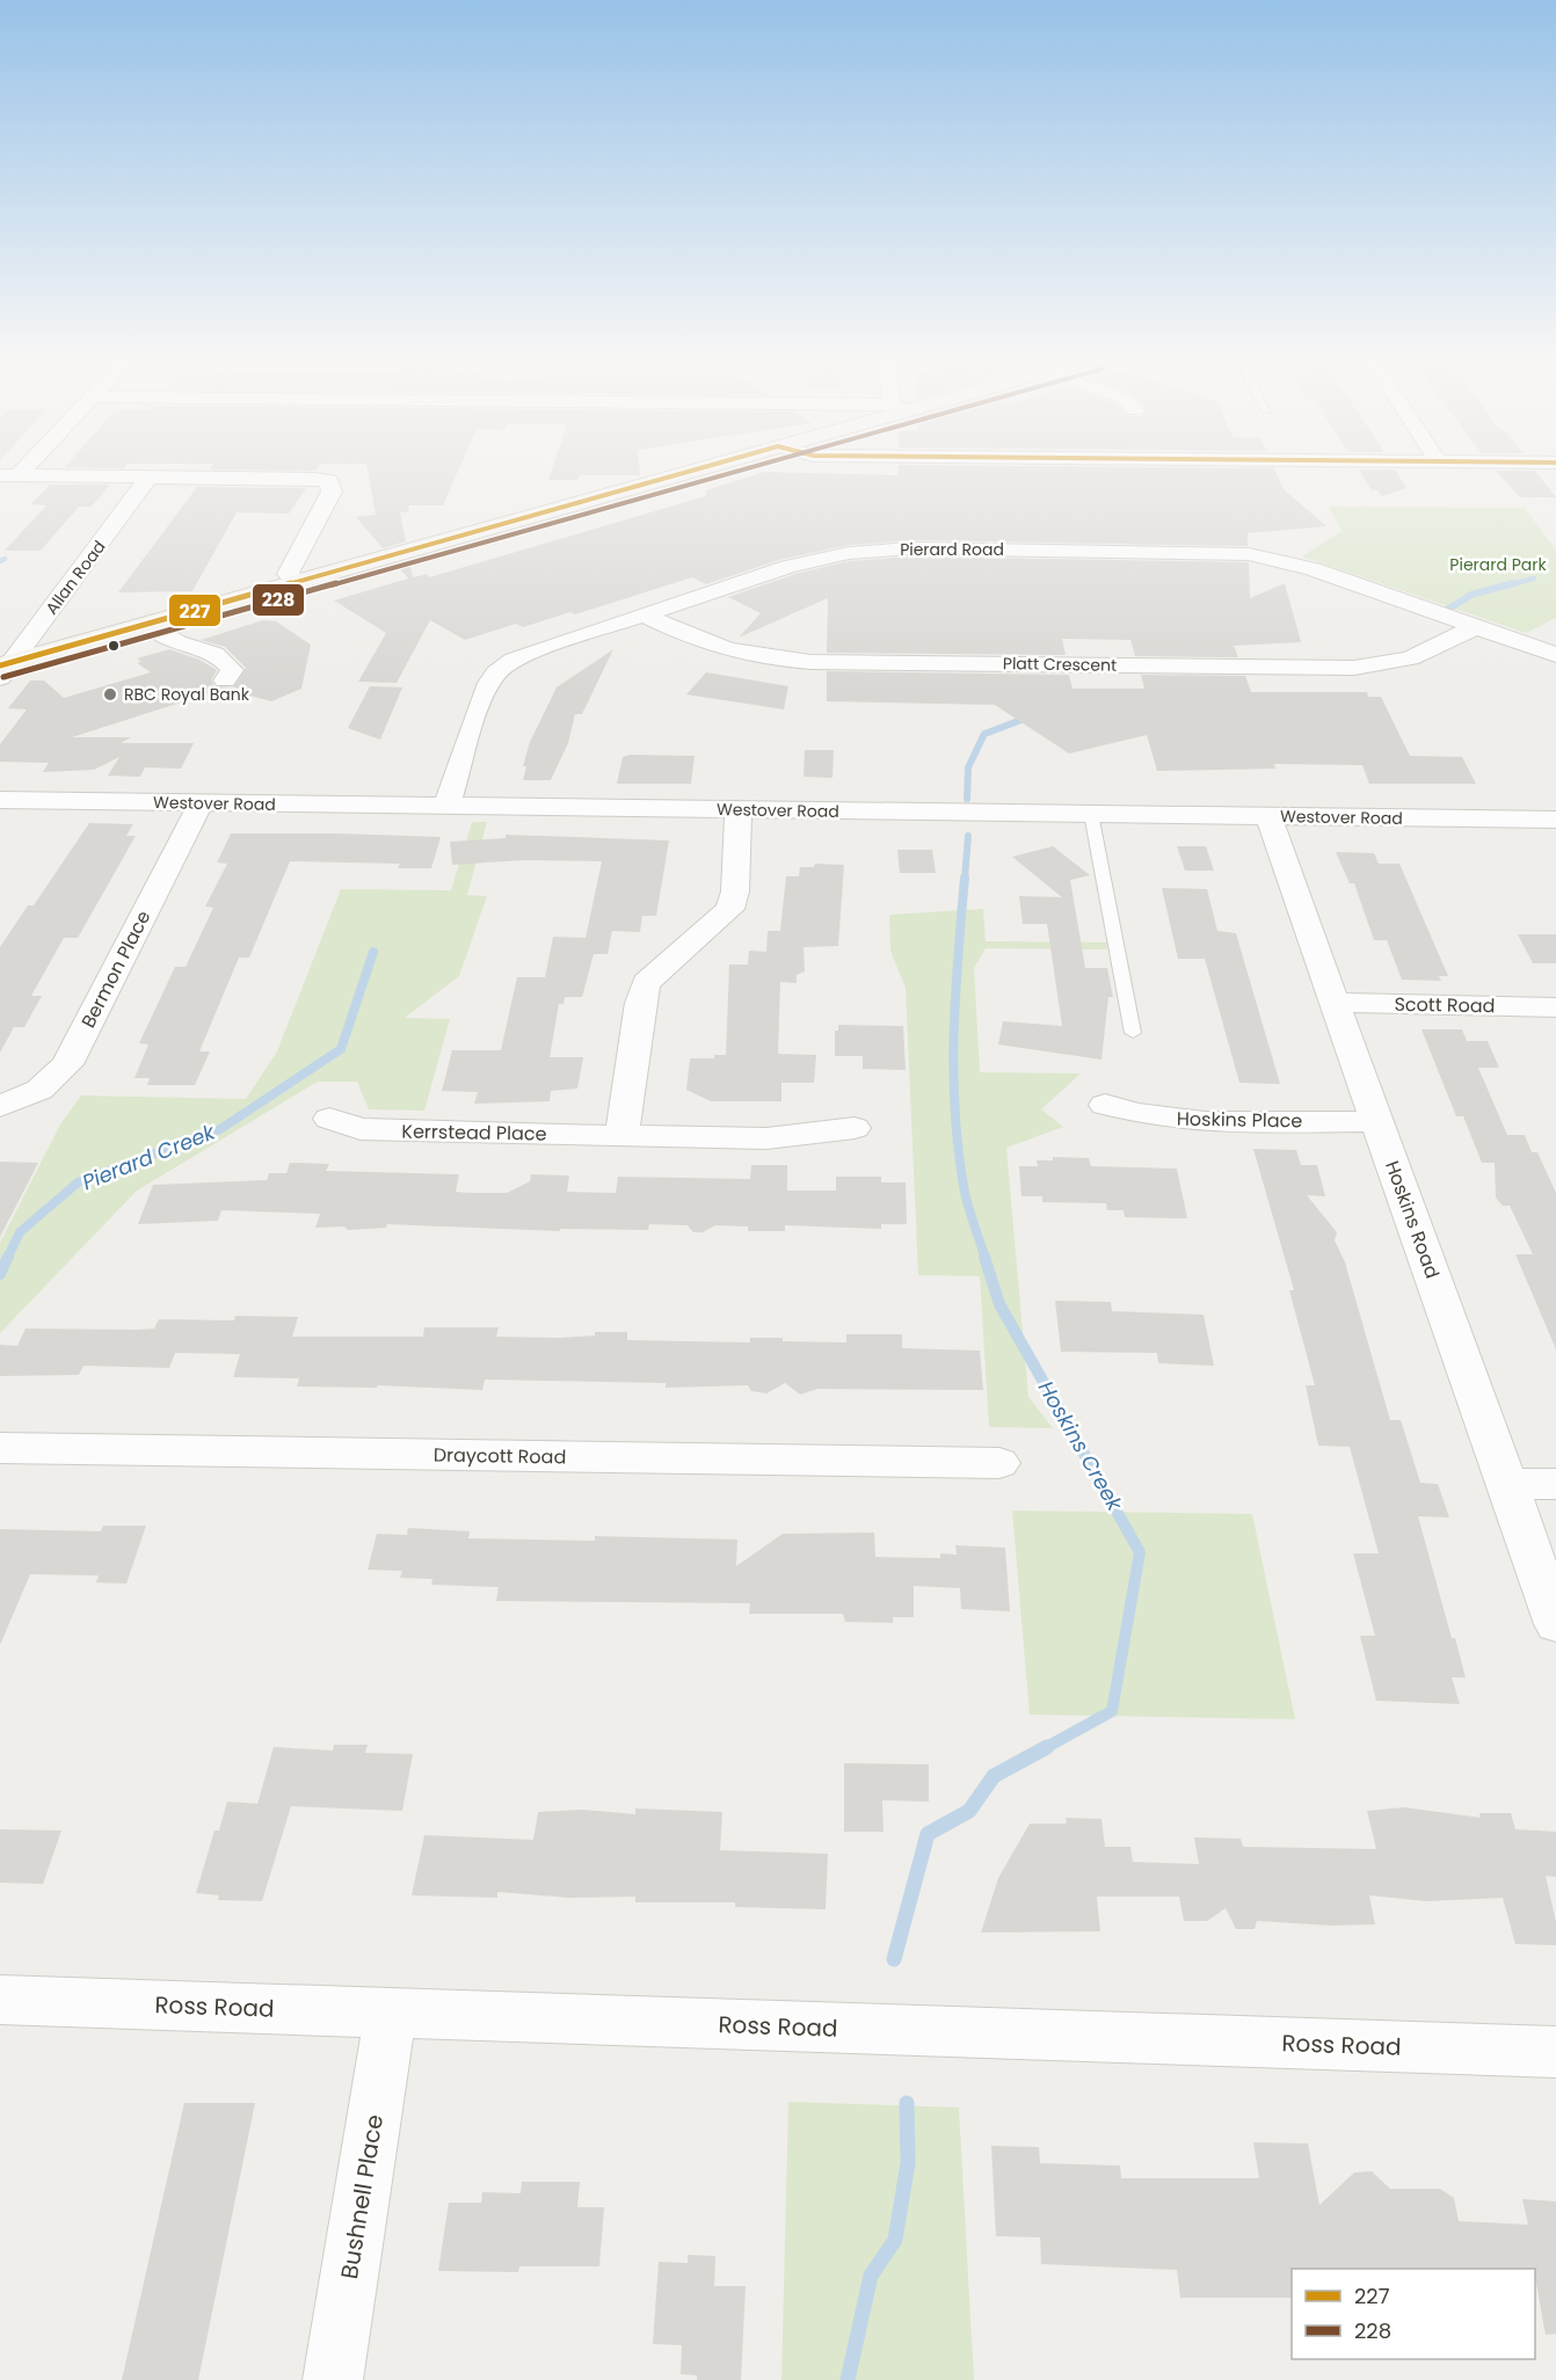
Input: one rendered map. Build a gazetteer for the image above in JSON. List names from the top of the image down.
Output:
{
  "streets": {
    "street": [
      "Pierard Road",
      "Allan Road",
      "Platt Crescent",
      "Westover Road",
      "Bermon Place",
      "Scott Road",
      "Hoskins Place",
      "Kerrstead Place",
      "Hoskins Road",
      "Draycott Road",
      "Ross Road",
      "Bushnell Place"
    ]
  },
  "crossings": [
    ["Pierard Road", "Platt Crescent"],
    ["Pierard Road", "Westover Road"],
    ["Westover Road", "Bermon Place"],
    ["Westover Road", "Hoskins Road"],
    ["Scott Road", "Hoskins Road"],
    ["Hoskins Place", "Hoskins Road"],
    ["Ross Road", "Bushnell Place"]
  ],
  "water": ["Pierard Creek", "Hoskins Creek"],
  "parks": ["Pierard Park"],
  "places": ["RBC Royal Bank"],
  "lines": ["transit line 227", "transit line 228"],
  "legend": ["227", "228"]
}
